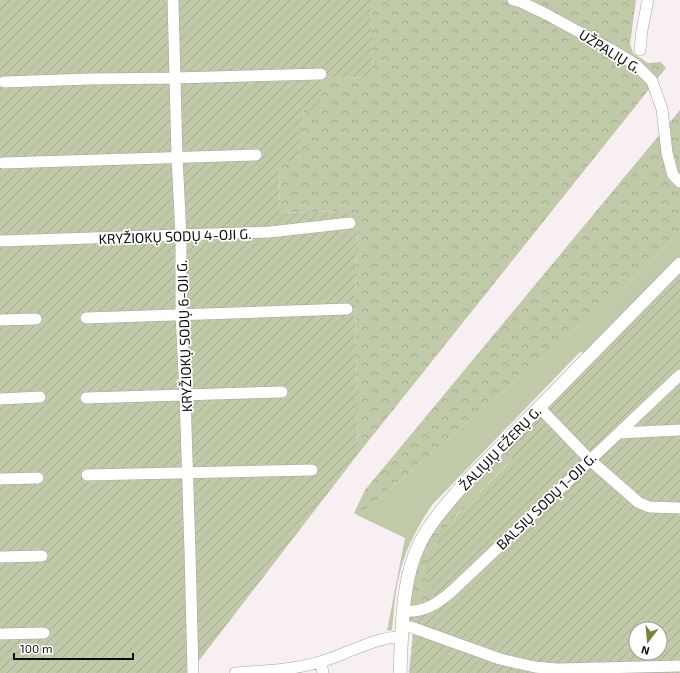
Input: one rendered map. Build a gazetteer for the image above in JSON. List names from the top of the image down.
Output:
{
  "streets": {
    "main road": ["ŽALIŲJŲ EŽERŲ G."],
    "street": [
      "UŽPALIŲ G.",
      "KRYŽIOKŲ SODŲ 4-OJI G.",
      "KRYŽIOKŲ SODŲ 6-OJI G.",
      "BALSIŲ SODŲ 1-OJI G."
    ]
  },
  "crossings": [
    ["KRYŽIOKŲ SODŲ 4-OJI G.", "KRYŽIOKŲ SODŲ 6-OJI G."],
    ["ŽALIŲJŲ EŽERŲ G.", "BALSIŲ SODŲ 1-OJI G."]
  ],
  "scale_bar": "100 m",
  "north": "bottom"
}
